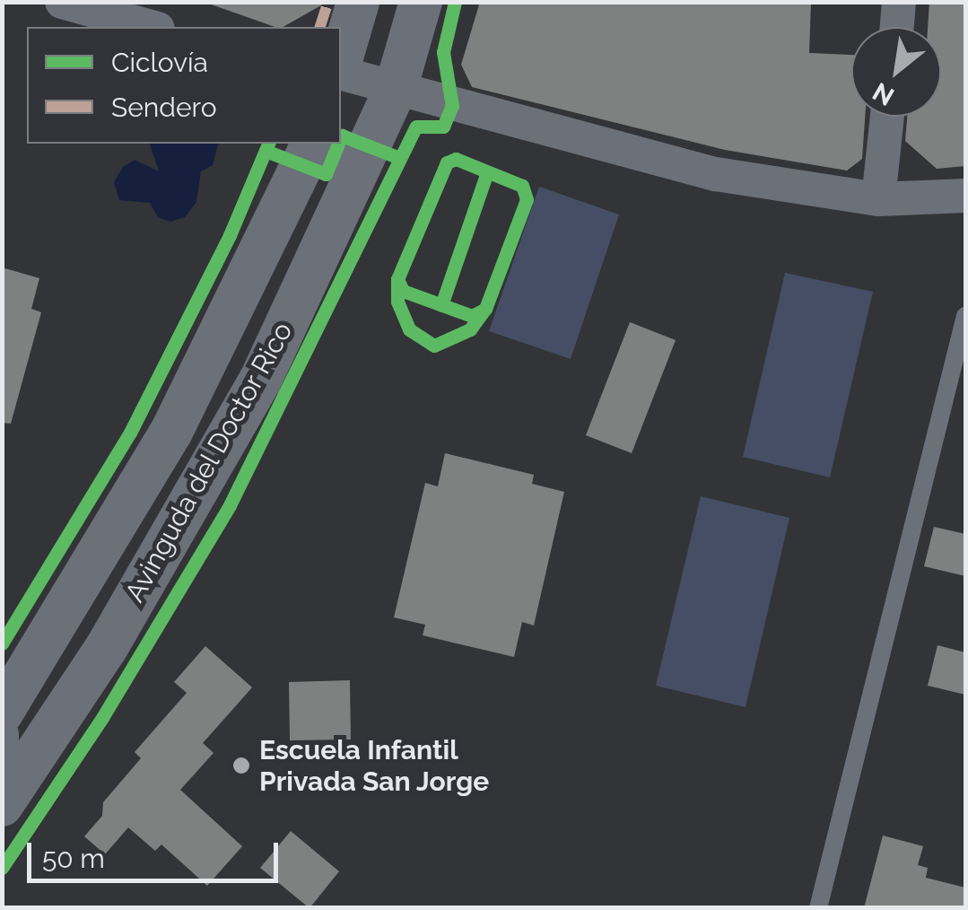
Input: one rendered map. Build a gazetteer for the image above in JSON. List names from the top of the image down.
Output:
{
  "streets": {
    "street": ["Avinguda del Doctor Rico"]
  },
  "places": ["Escuela Infantil Privada San Jorge"],
  "legend": ["Ciclovía", "Sendero"],
  "scale_bar": "50 m",
  "north": "bottom left"
}
